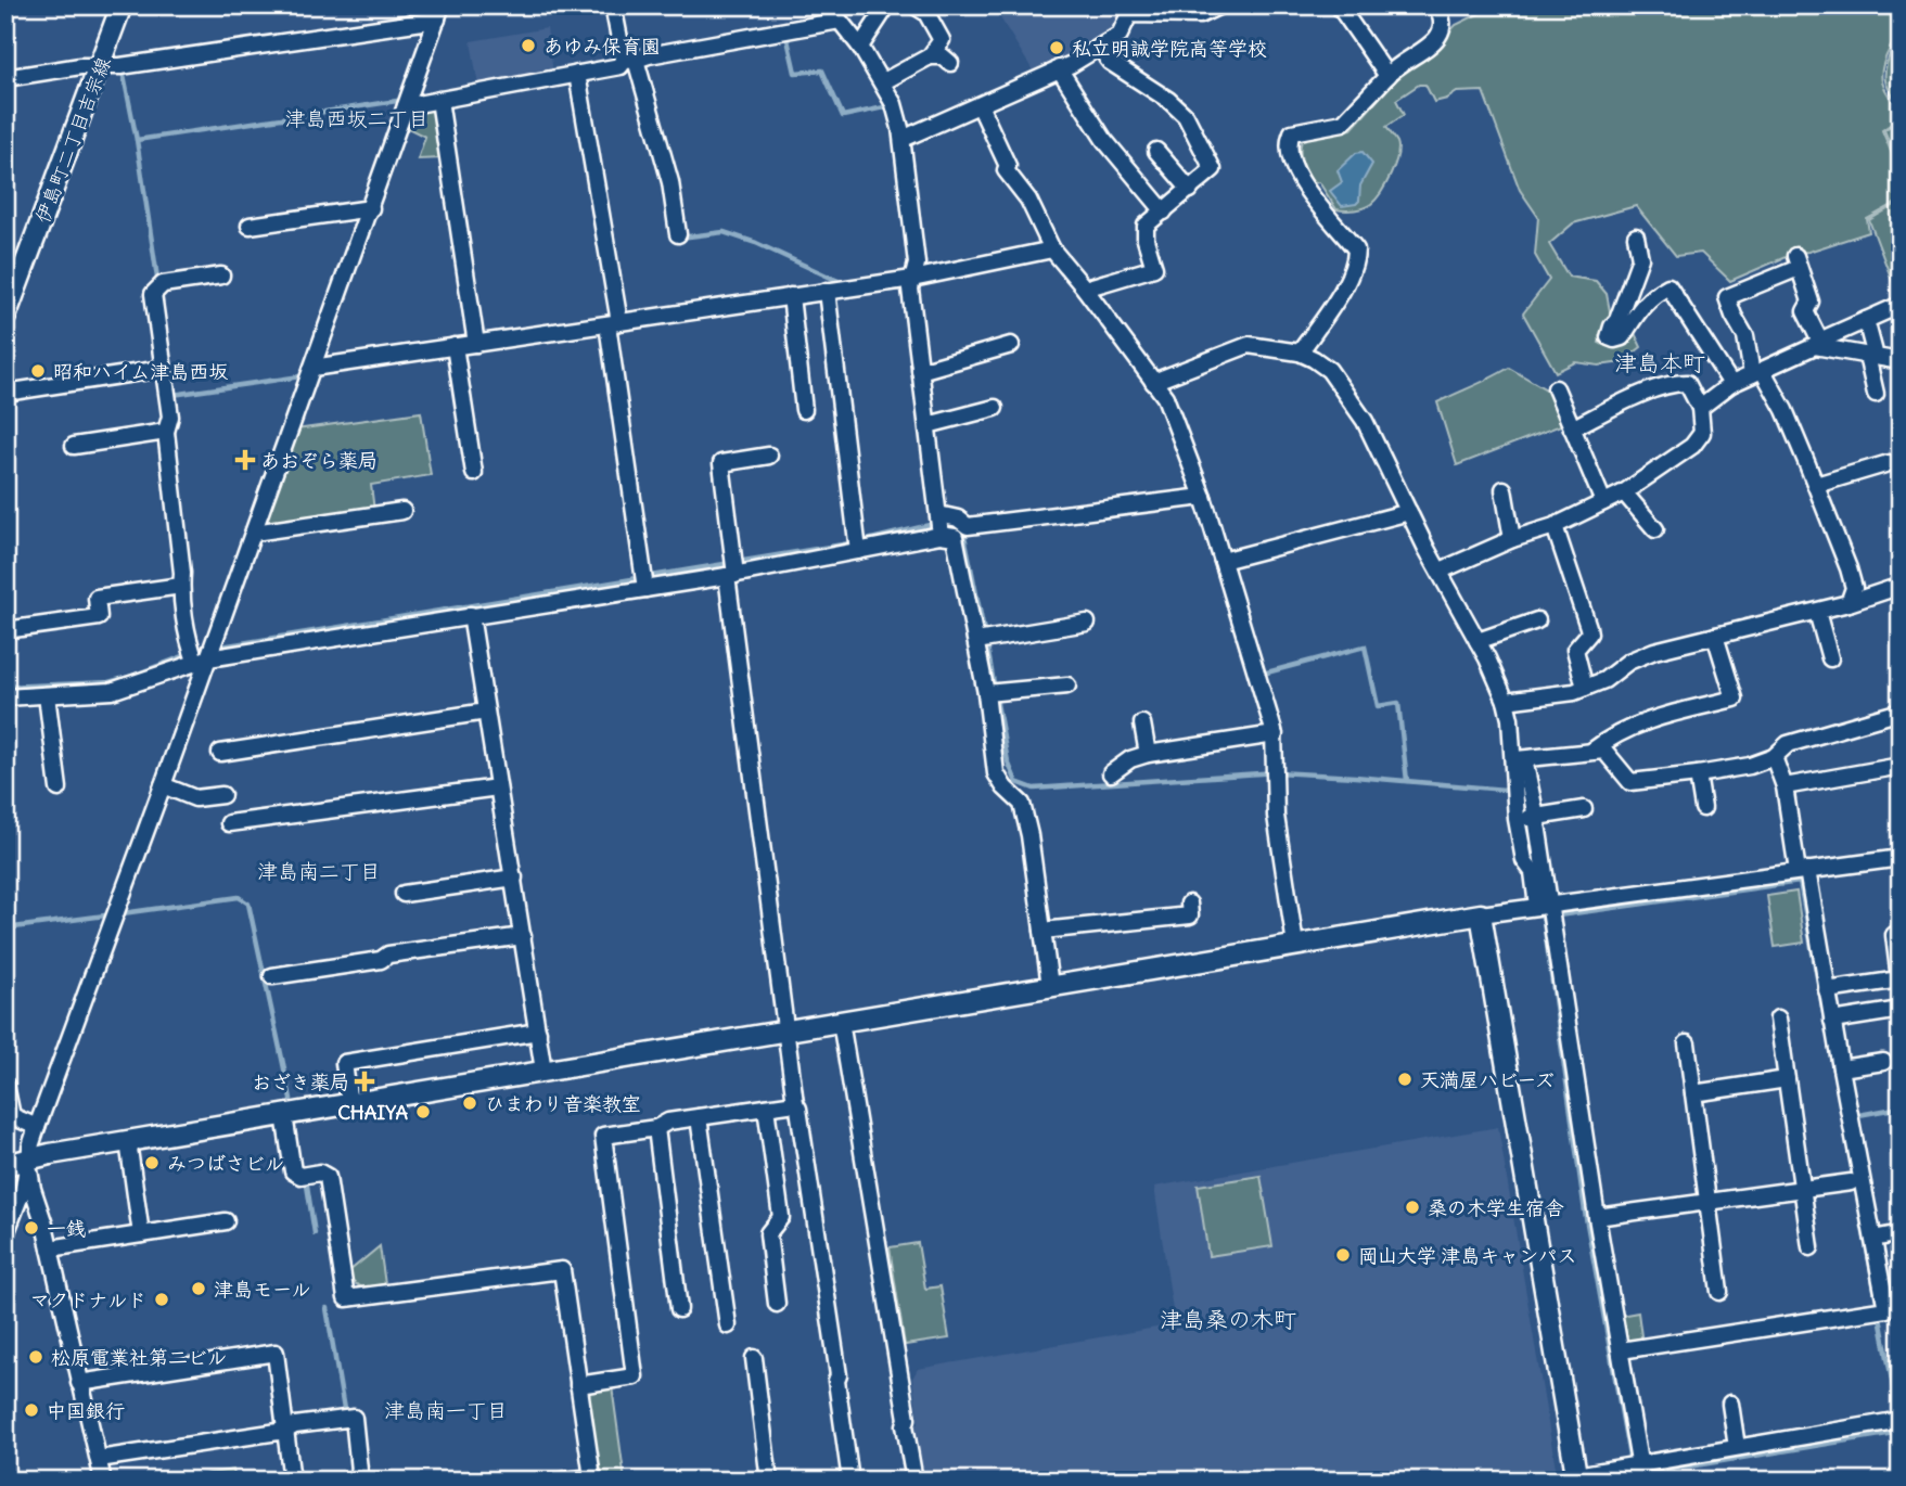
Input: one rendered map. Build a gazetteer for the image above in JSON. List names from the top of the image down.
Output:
{
  "streets": {
    "street": ["伊島町二丁目吉宗線"]
  },
  "districts": [
    "津島西坂二丁目",
    "津島本町",
    "津島南二丁目",
    "津島桑の木町",
    "津島南一丁目"
  ],
  "places": {
    "other": [
      "あゆみ保育園",
      "私立明誠学院高等学校",
      "昭和ハイム津島西坂",
      "天満屋ハビーズ",
      "ひまわり音楽教室",
      "CHAIYA",
      "みつばさビル",
      "桑の木学生宿舎",
      "一銭",
      "岡山大学 津島キャンパス",
      "津島モール",
      "マクドナルド",
      "松原電業社第二ビル",
      "中国銀行"
    ],
    "health": ["あおぞら薬局", "おざき薬局"]
  }
}
